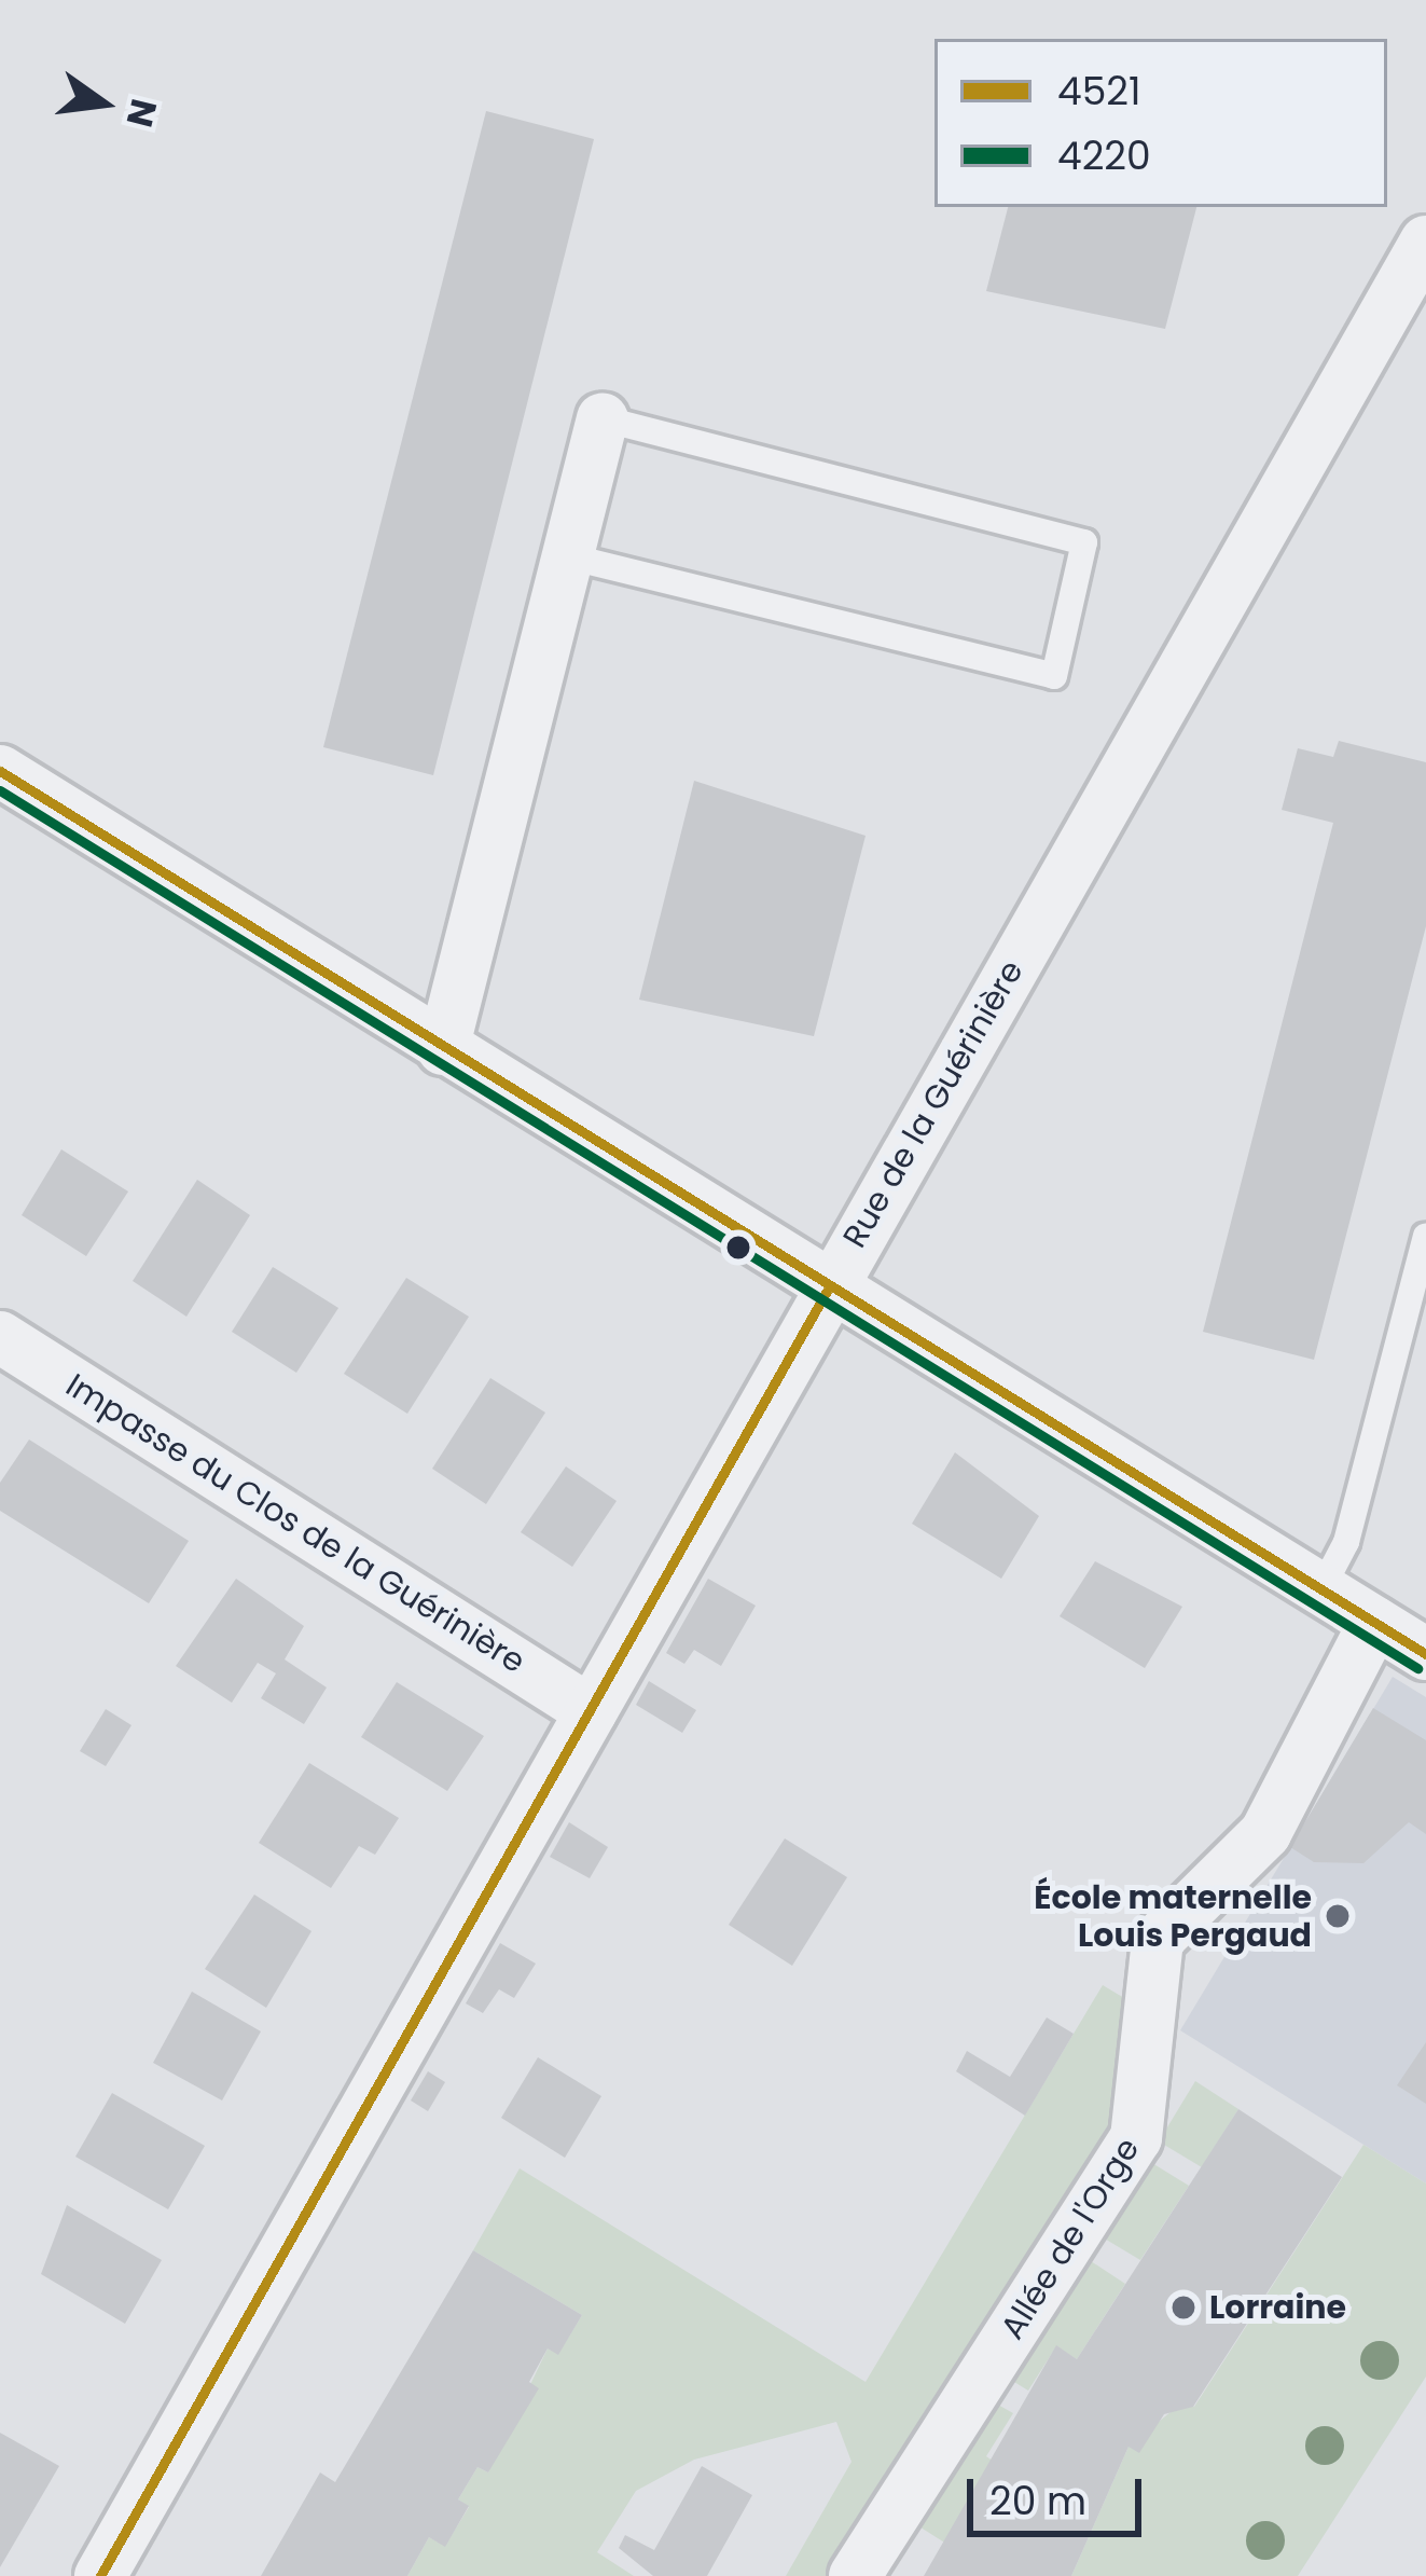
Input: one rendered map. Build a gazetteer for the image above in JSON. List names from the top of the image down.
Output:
{
  "streets": {
    "street": ["Rue de la Guérinière", "Impasse du Clos de la Guérinière", "Allée de l'Orge"]
  },
  "crossings": [
    ["Rue de la Guérinière", "Impasse du Clos de la Guérinière"]
  ],
  "places": ["École maternelle Louis Pergaud", "Lorraine"],
  "lines": ["transit line 4521", "transit line 4220"],
  "legend": ["4521", "4220"],
  "scale_bar": "20 m",
  "north": "right"
}
